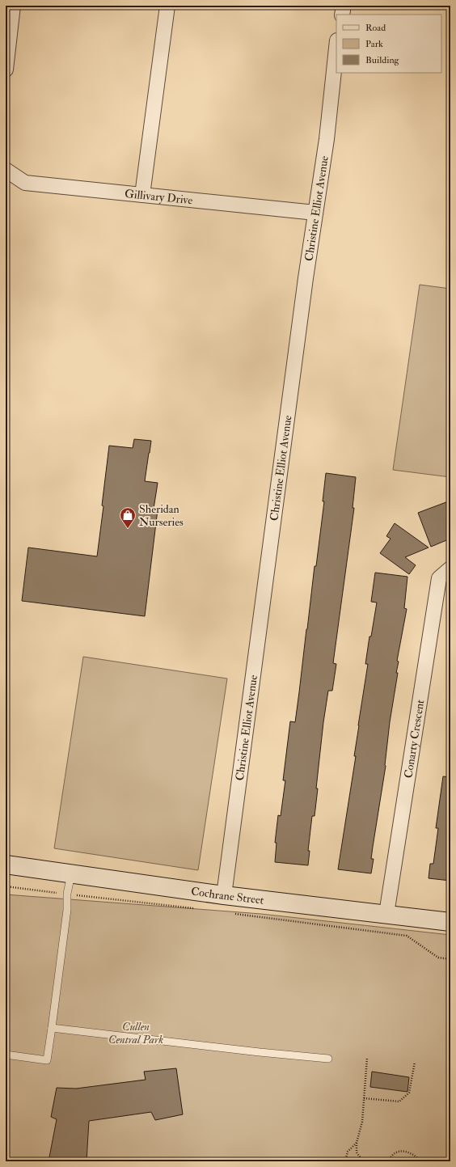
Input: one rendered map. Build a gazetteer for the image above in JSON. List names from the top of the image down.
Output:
{
  "streets": {
    "street": [
      "Gillivary Drive",
      "Christine Elliot Avenue",
      "Conarty Crescent",
      "Cochrane Street"
    ]
  },
  "crossings": [
    ["Gillivary Drive", "Christine Elliot Avenue"],
    ["Christine Elliot Avenue", "Cochrane Street"],
    ["Conarty Crescent", "Cochrane Street"]
  ],
  "parks": ["Cullen Central Park"],
  "places": {
    "shop": ["Sheridan Nurseries"]
  },
  "legend": ["Road", "Park", "Building"]
}
